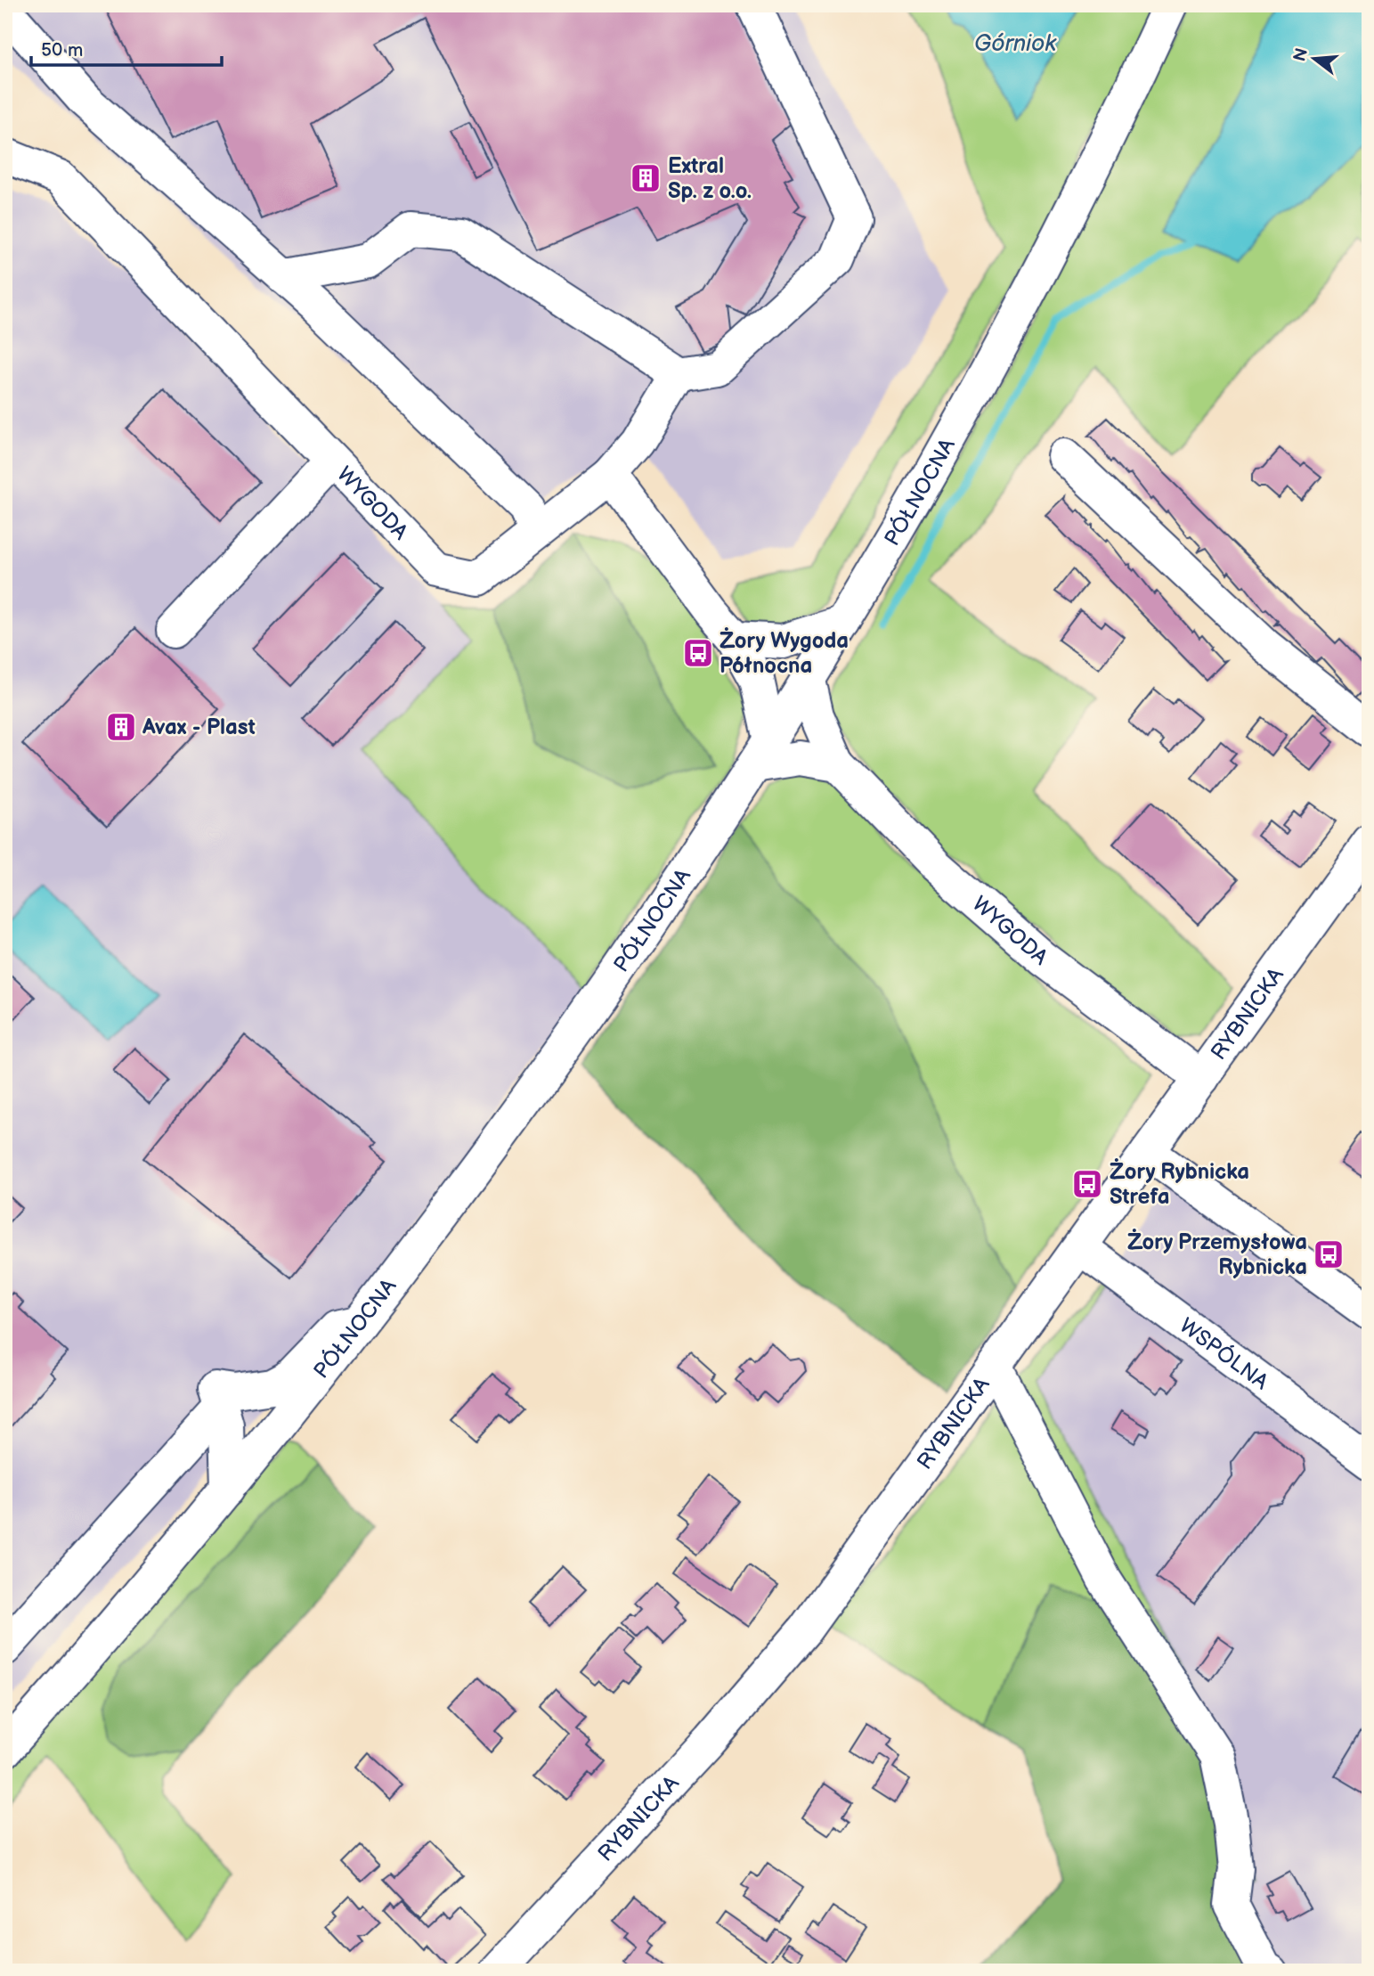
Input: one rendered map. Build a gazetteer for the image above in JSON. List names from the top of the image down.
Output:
{
  "streets": {
    "street": [
      "PÓŁNOCNA",
      "WYGODA",
      "RYBNICKA",
      "WSPÓLNA"
    ]
  },
  "crossings": [
    ["PÓŁNOCNA", "WYGODA"],
    ["WYGODA", "RYBNICKA"],
    ["RYBNICKA", "WSPÓLNA"]
  ],
  "water": ["Górniok"],
  "places": {
    "building": ["Extral Sp. z o.o.", "Avax - Plast"],
    "bus stop": ["Żory Wygoda Północna", "Żory Rybnicka Strefa", "Żory Przemysłowa Rybnicka"]
  },
  "scale_bar": "50 m",
  "north": "left"
}
